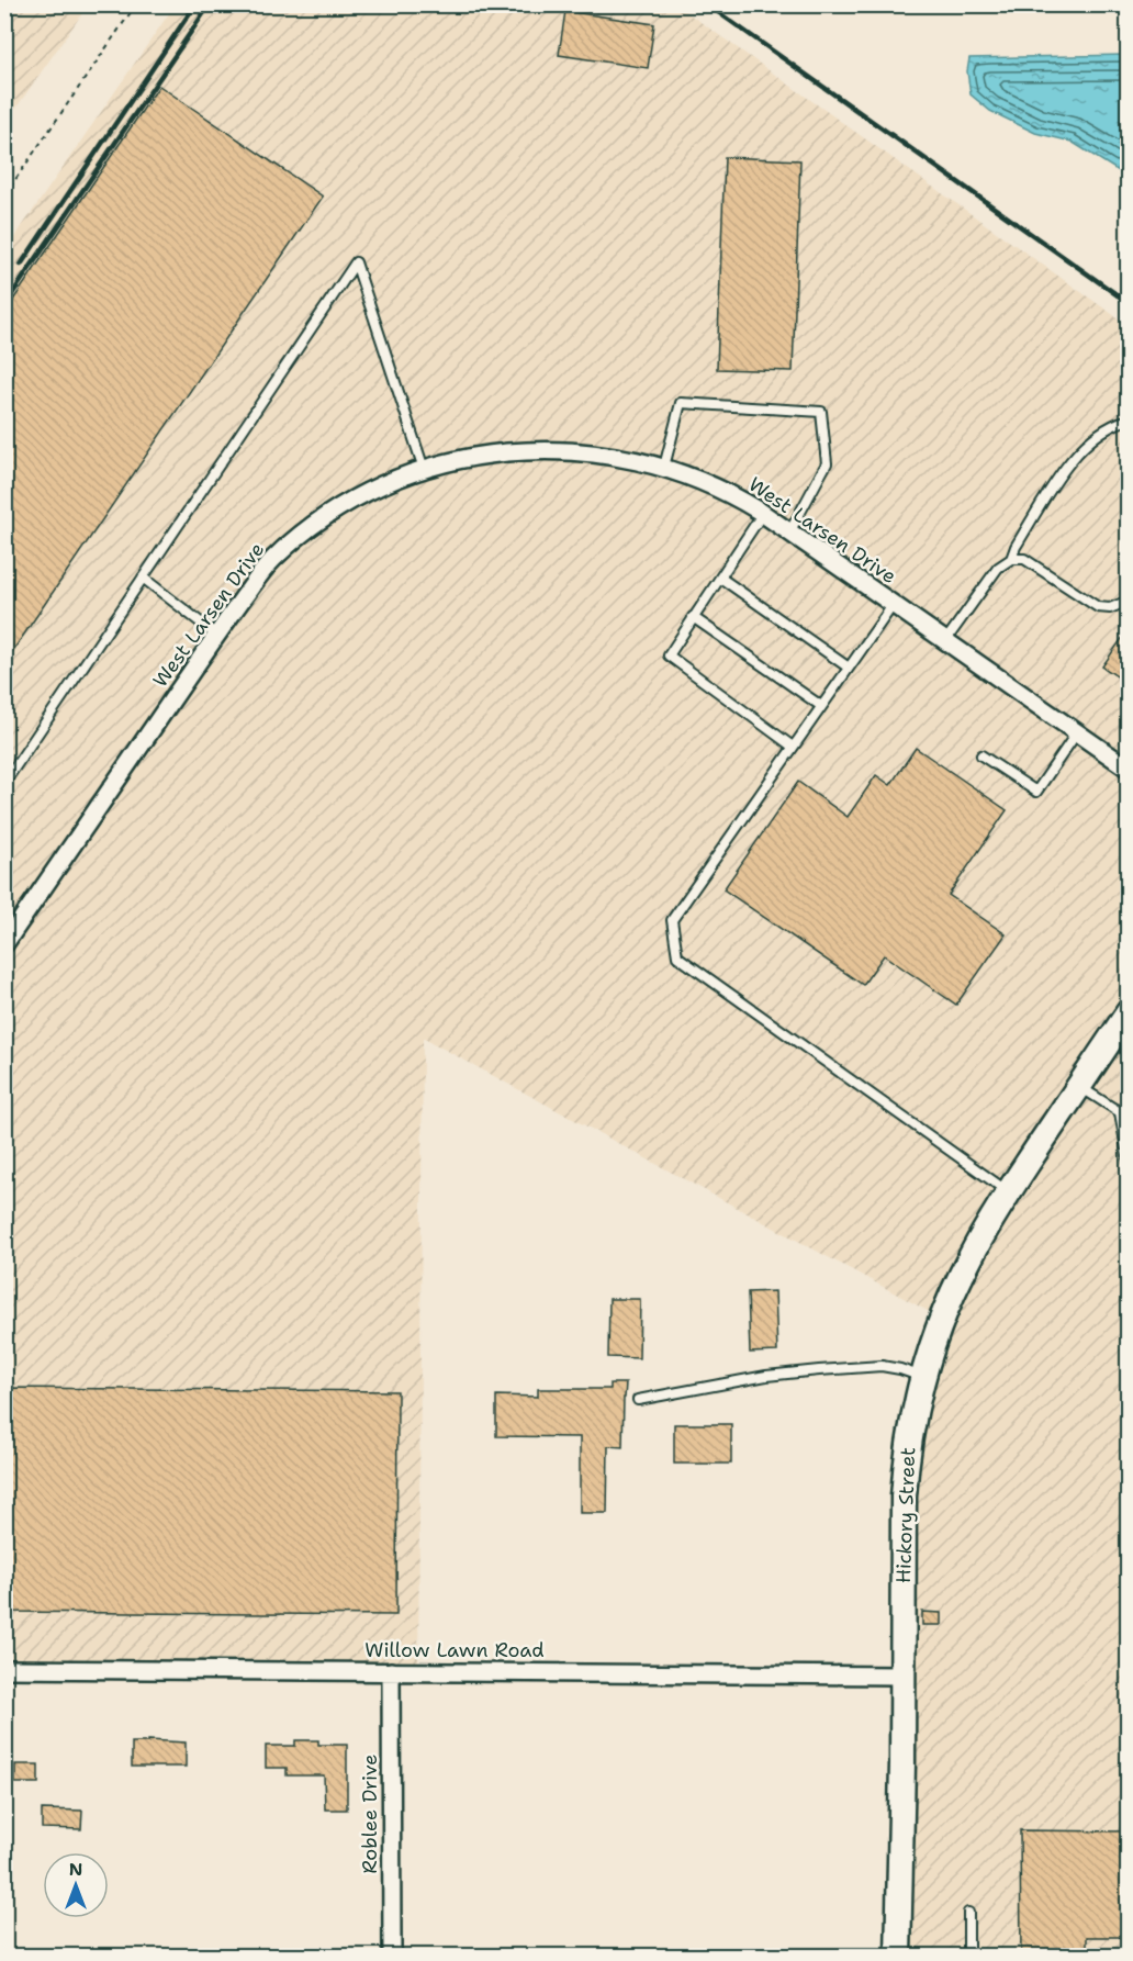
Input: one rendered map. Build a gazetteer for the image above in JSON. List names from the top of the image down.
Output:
{
  "streets": {
    "street": [
      "West Larsen Drive",
      "Hickory Street",
      "Willow Lawn Road",
      "Roblee Drive"
    ]
  },
  "crossings": [
    ["Hickory Street", "Willow Lawn Road"],
    ["Willow Lawn Road", "Roblee Drive"]
  ],
  "north": "top"
}
